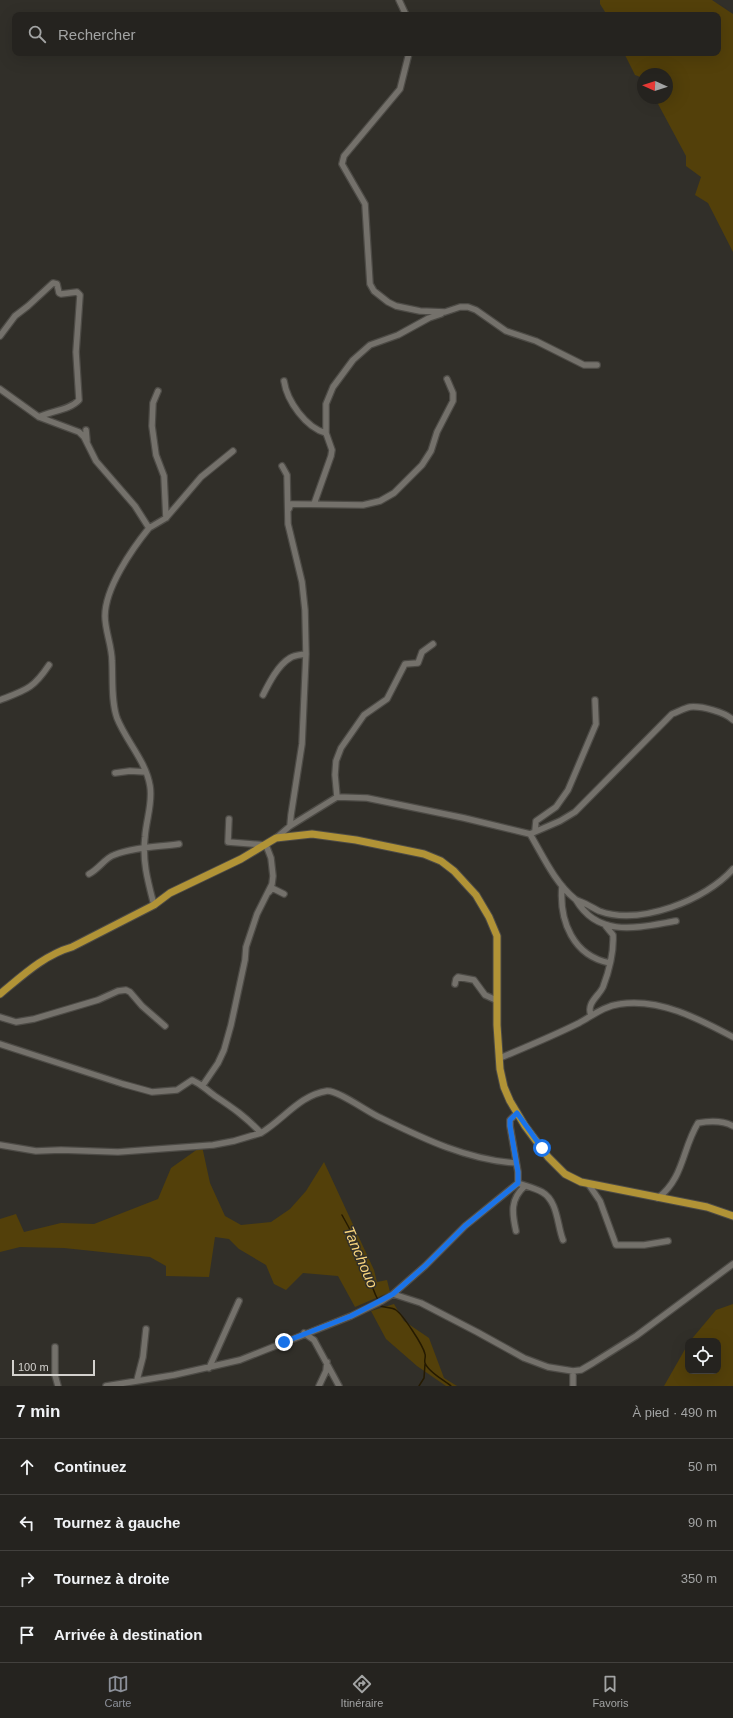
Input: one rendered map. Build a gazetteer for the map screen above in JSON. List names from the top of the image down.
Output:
{
  "water": ["Tanchouo"],
  "scale_bar": "100 m",
  "north": "left",
  "page": {
    "search": "Rechercher",
    "scale": "100 m",
    "heading": ["7 min", "À pied · 490 m"],
    "list": [
      ["Continuez", "50 m"],
      ["Tournez à gauche", "90 m"],
      ["Tournez à droite", "350 m"],
      "Arrivée à destination"
    ],
    "nav": ["Carte", "Itinéraire", "Favoris"]
  }
}
